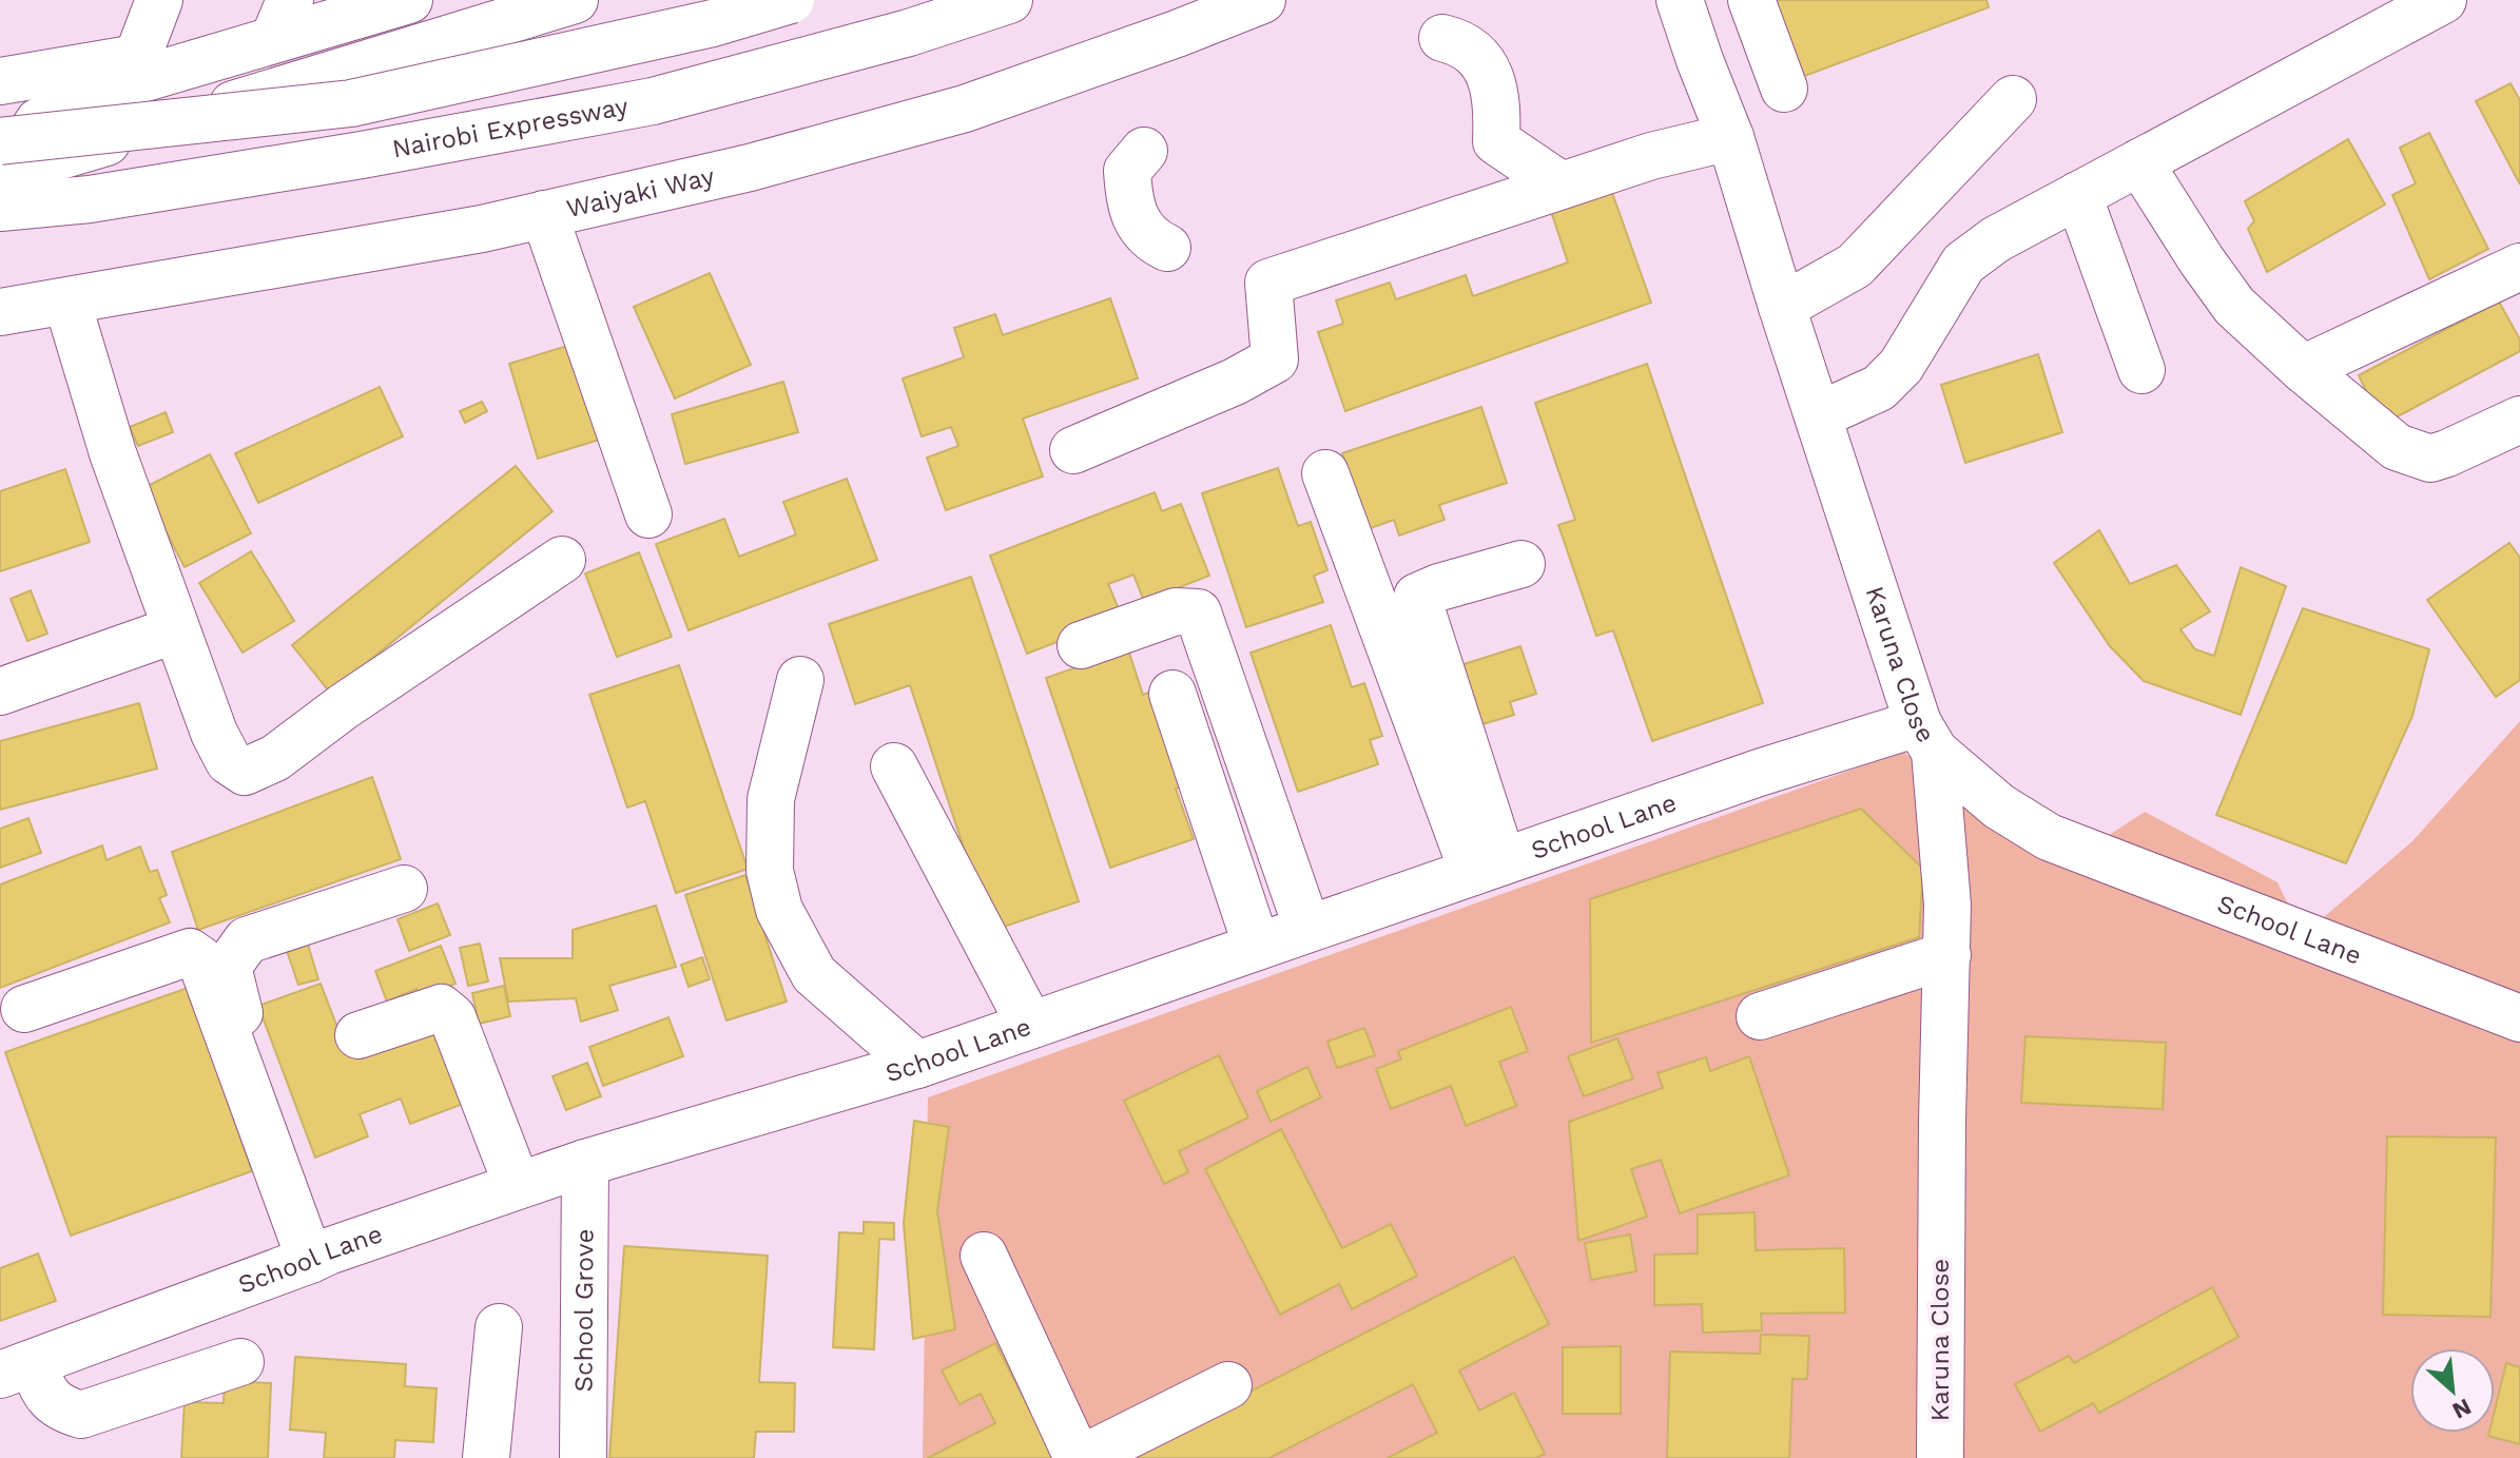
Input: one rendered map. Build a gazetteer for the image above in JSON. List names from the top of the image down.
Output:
{
  "streets": {
    "main road": [
      "Nairobi Expressway",
      "Waiyaki Way",
      "Karuna Close",
      "School Lane",
      "School Grove"
    ]
  },
  "crossings": [
    ["Karuna Close", "School Lane"],
    ["School Lane", "School Grove"]
  ],
  "north": "bottom right"
}
